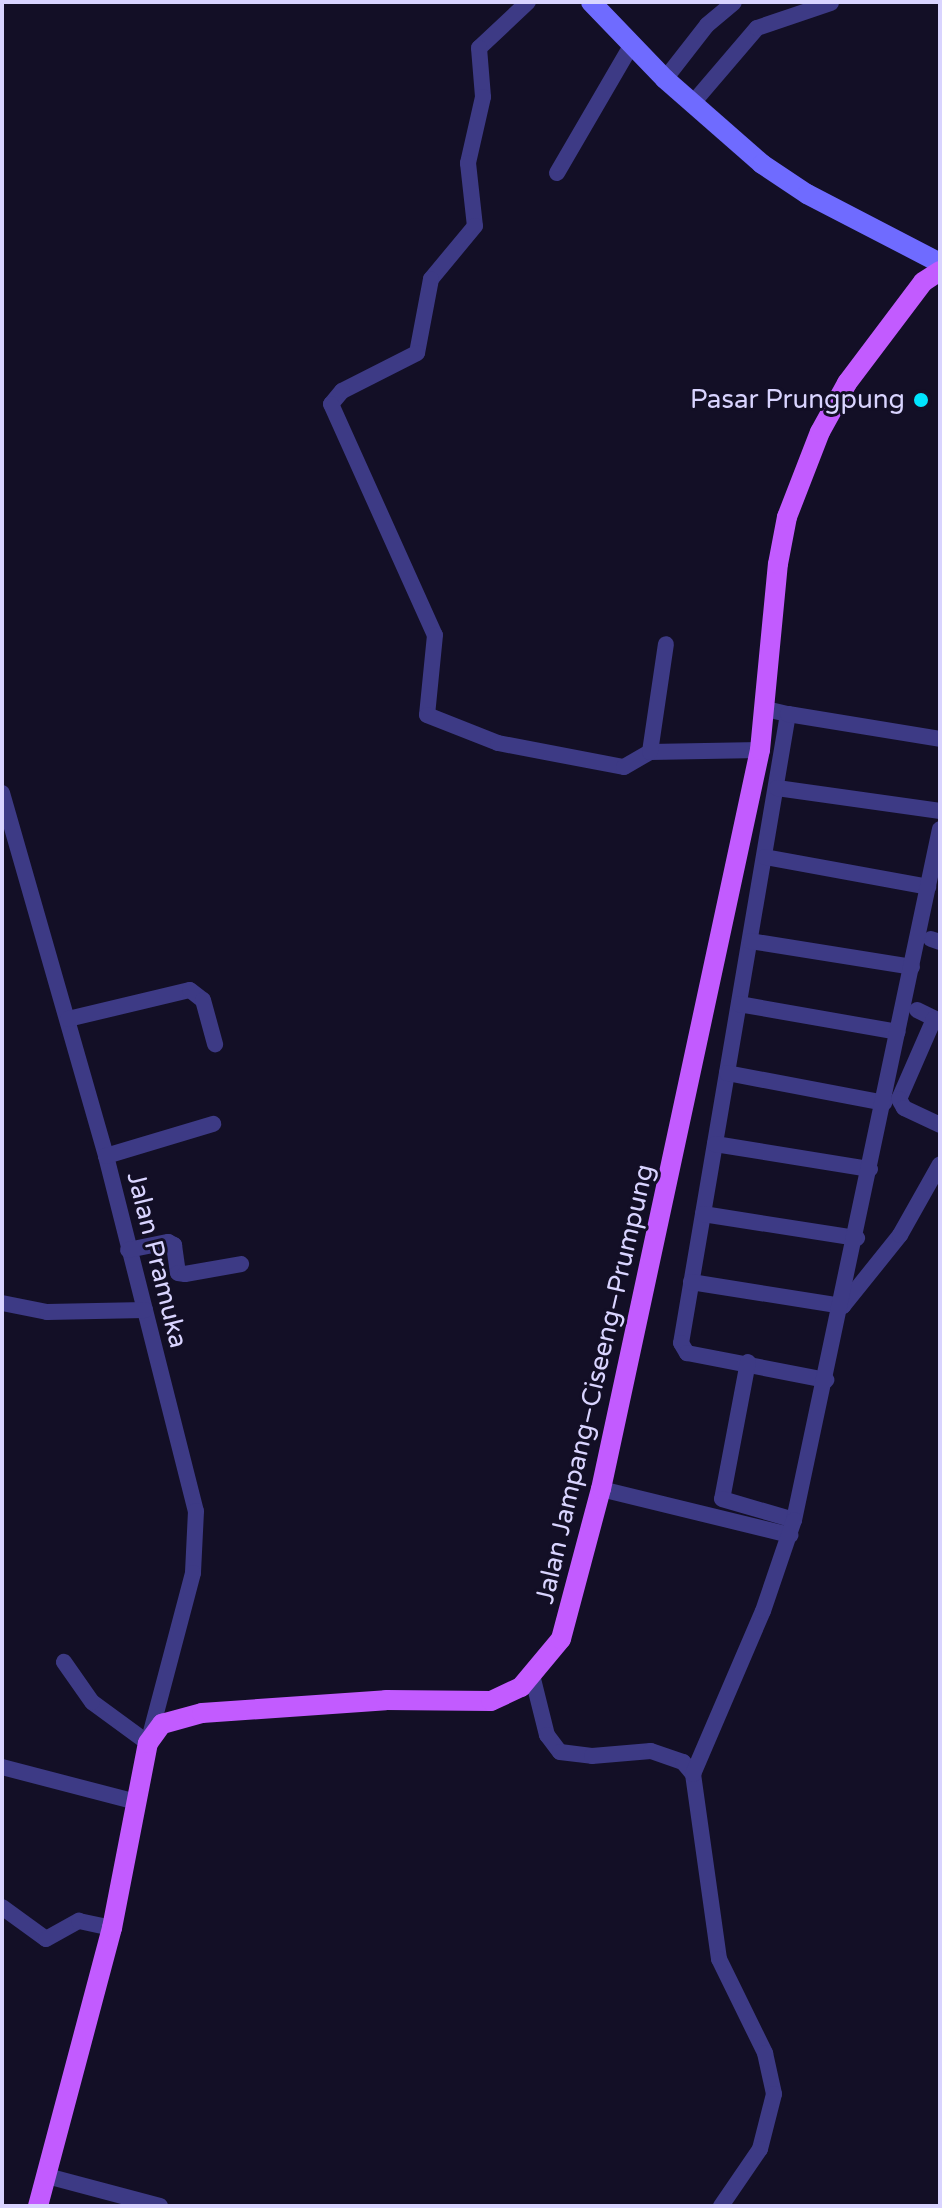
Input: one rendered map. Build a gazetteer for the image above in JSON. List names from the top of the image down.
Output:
{
  "streets": {
    "main road": ["Jalan Jampang–Ciseeng–Prumpung"],
    "street": ["Jalan Pramuka"]
  },
  "crossings": [
    ["Jalan Pramuka", "Jalan Jampang–Ciseeng–Prumpung"]
  ],
  "places": ["Pasar Prungpung"]
}
